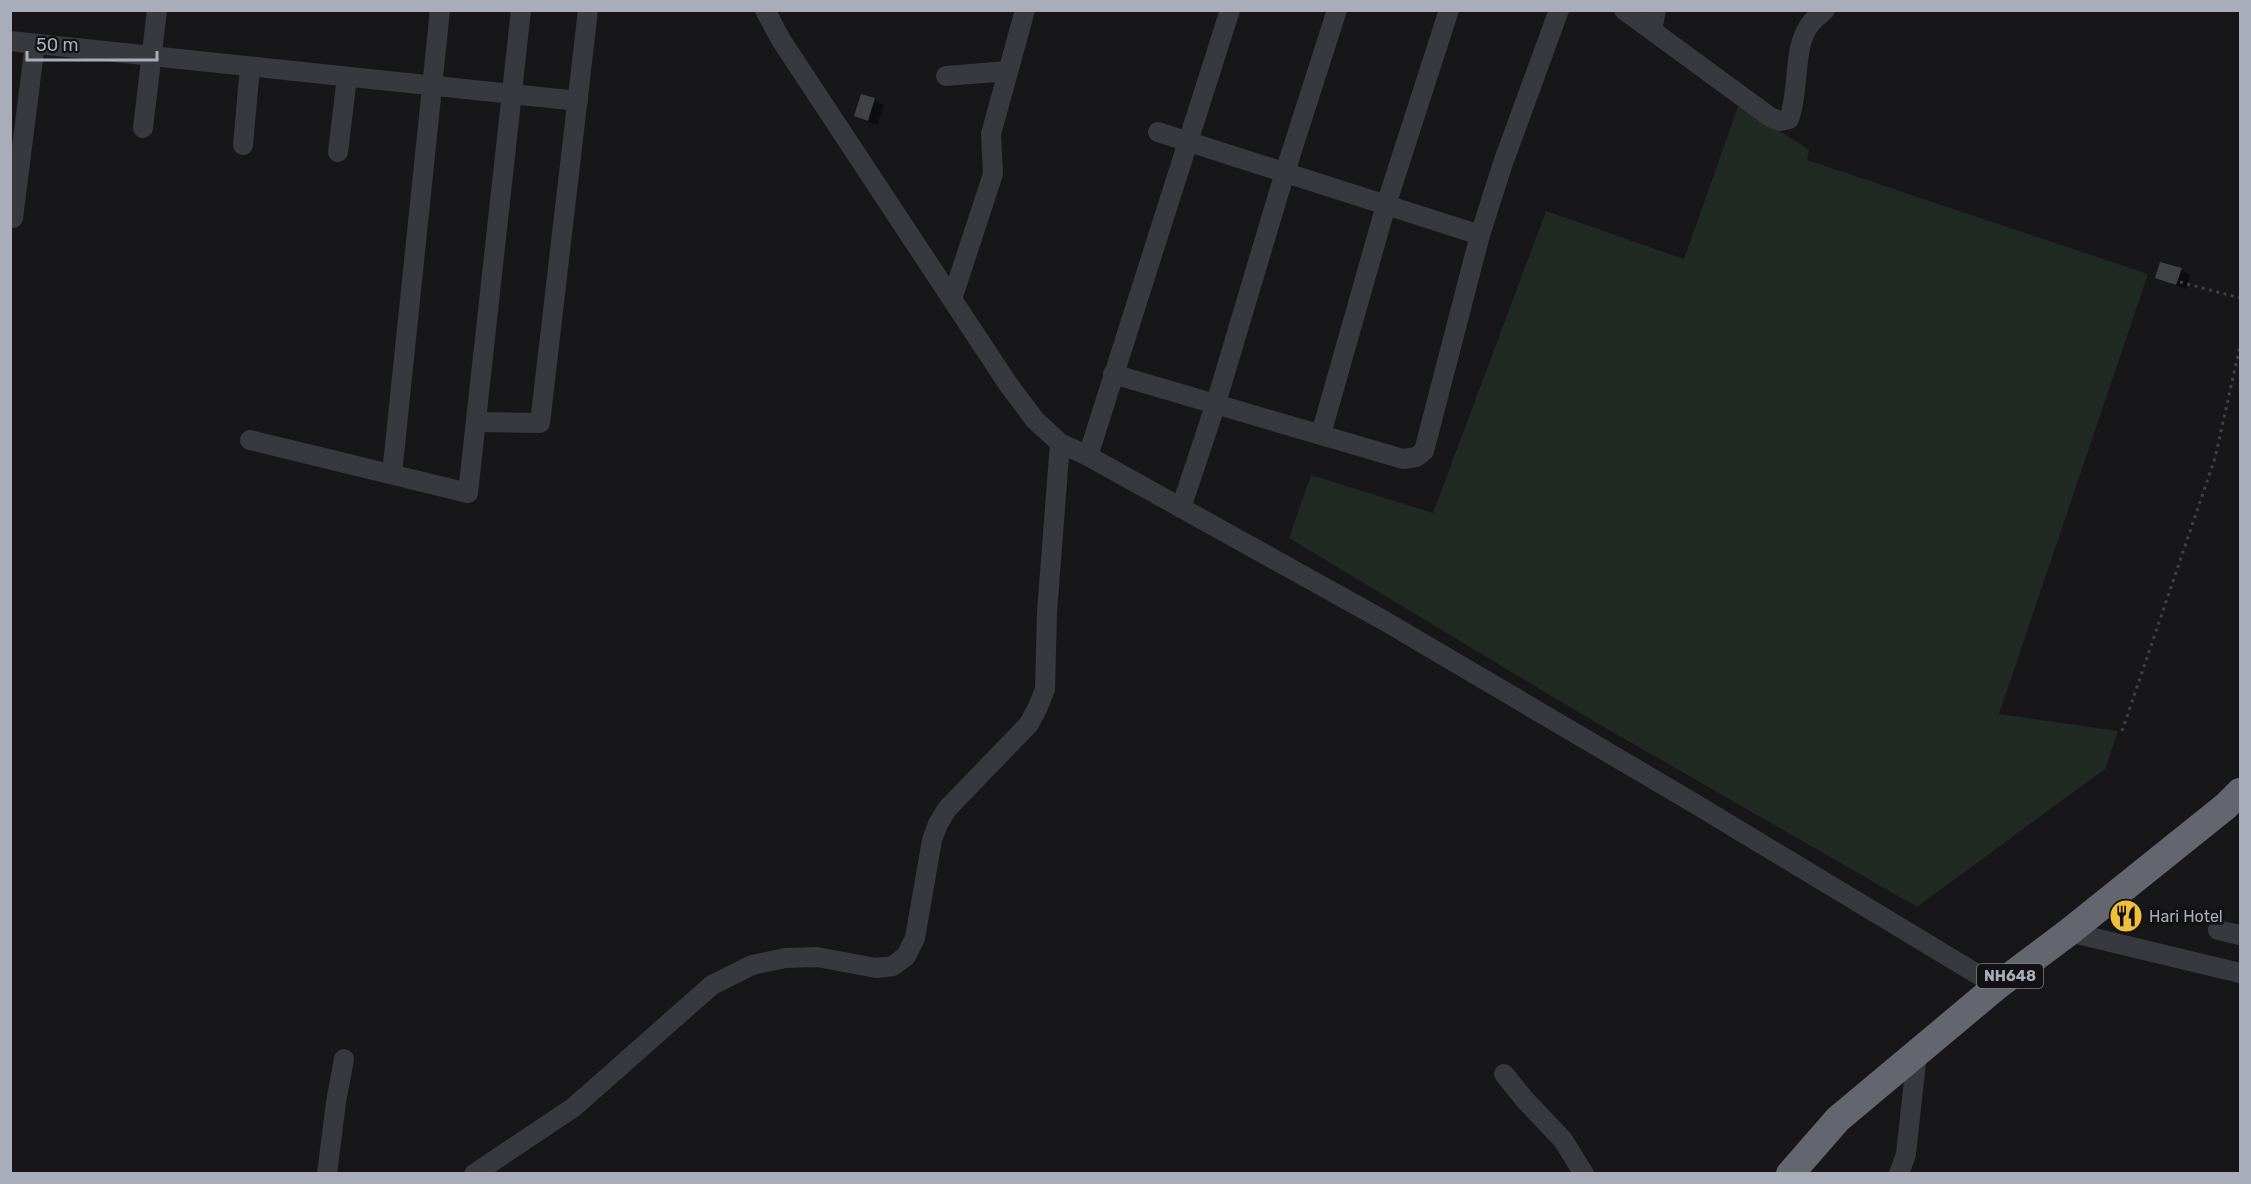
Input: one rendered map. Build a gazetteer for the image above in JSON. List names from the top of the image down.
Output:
{
  "streets": {
    "highway": ["NH648"]
  },
  "places": {
    "restaurant": ["Hari Hotel"]
  },
  "scale_bar": "50 m"
}
